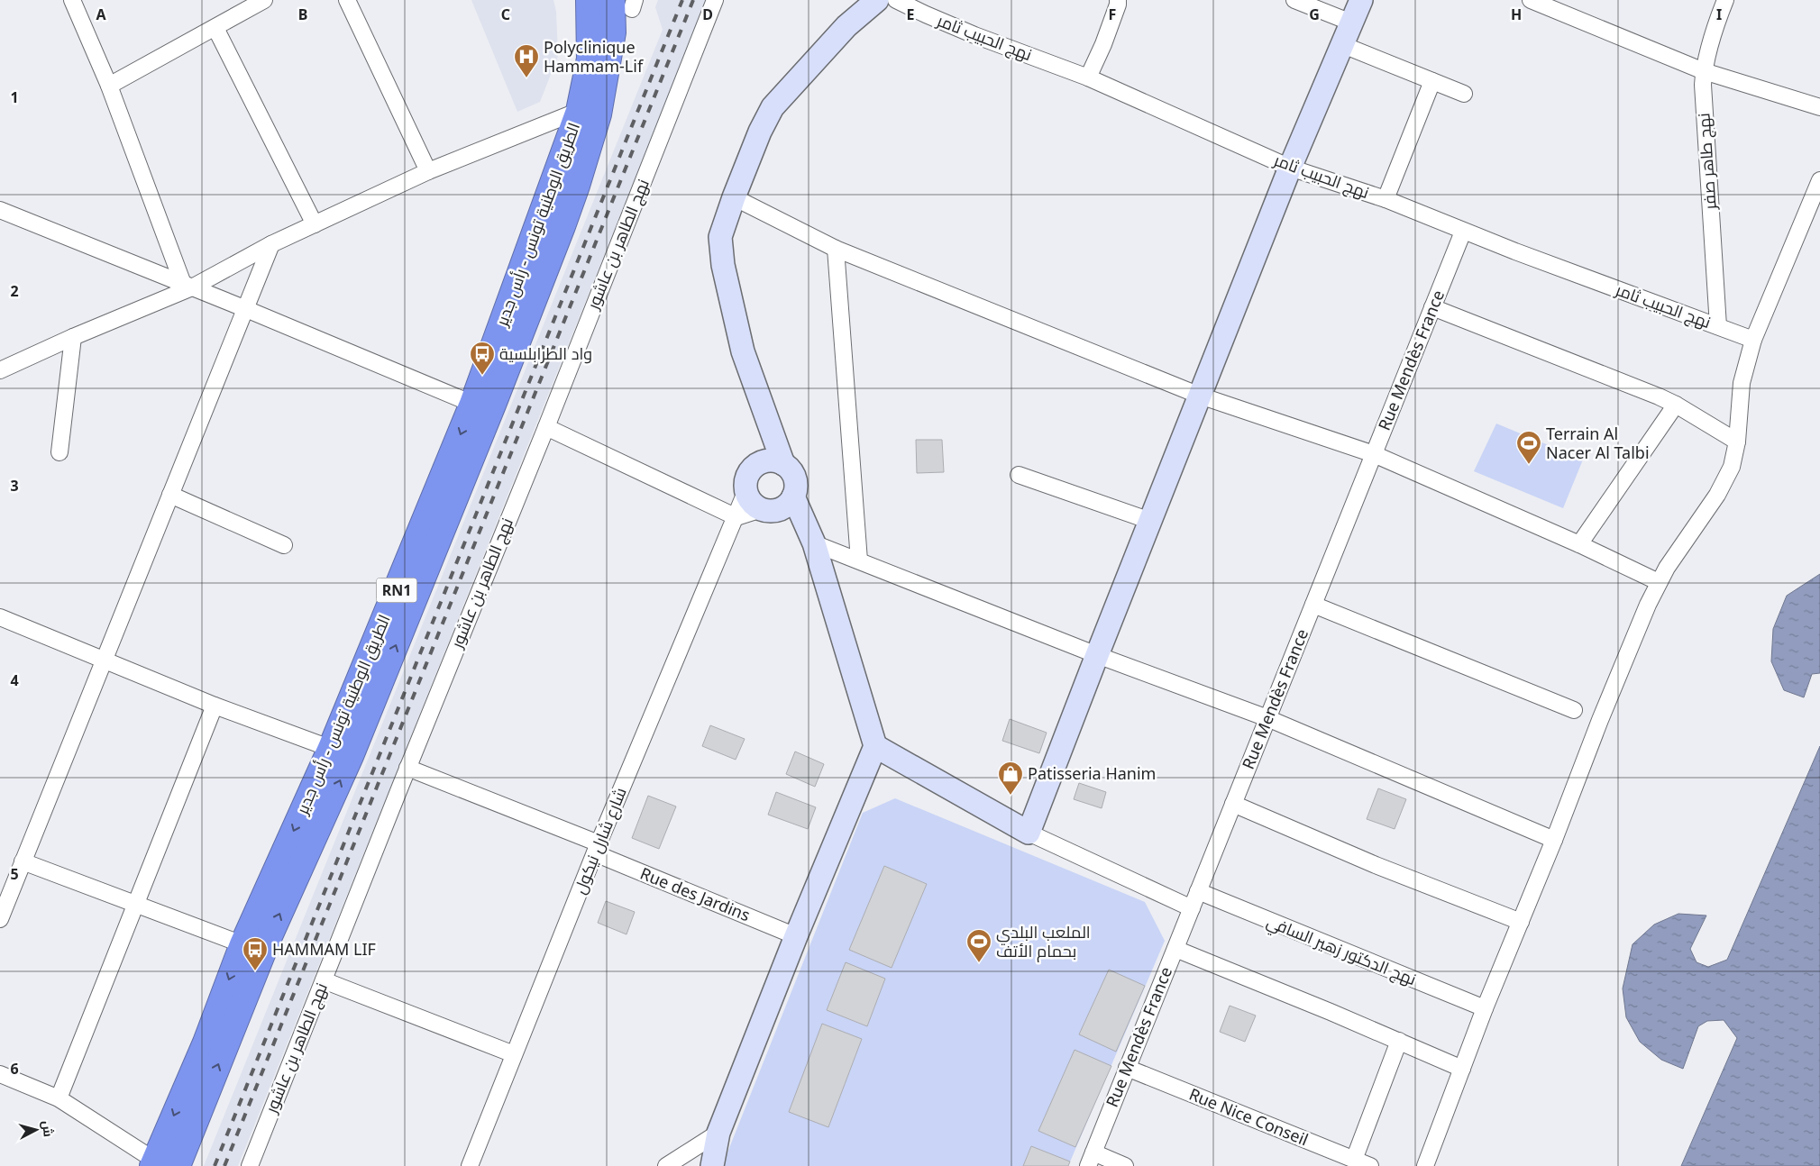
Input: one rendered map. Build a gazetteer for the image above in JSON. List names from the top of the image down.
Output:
{
  "streets": {
    "highway": ["الطريق الوطنية تونس - رأس جدير", "RN1"],
    "street": [
      "نهج الحبيب ثامر",
      "نهج طاهر صفر",
      "نهج الطاهر بن عاشور",
      "Rue Mendès France",
      "شارع شارل نيكول",
      "Rue des Jardins",
      "نهج الدكتور زهير السافي",
      "Rue Nice Conseil"
    ]
  },
  "crossings": [
    ["نهج الحبيب ثامر", "نهج طاهر صفر"],
    ["نهج الحبيب ثامر", "Rue Mendès France"],
    ["نهج الطاهر بن عاشور", "Rue des Jardins"],
    ["Rue Mendès France", "نهج الدكتور زهير السافي"],
    ["Rue Mendès France", "Rue Nice Conseil"],
    ["شارع شارل نيكول", "Rue des Jardins"]
  ],
  "places": {
    "hospital": ["Polyclinique Hammam-Lif"],
    "bus stop": ["واد الطرابلسية", "HAMMAM LIF"],
    "sports": ["Terrain Al Nacer Al Talbi", "الملعب البلدي بحمام الأتف"],
    "shop": ["Patisseria Hanim"]
  },
  "north": "right",
  "grid": {
    "columns": [
      "A",
      "B",
      "C",
      "D",
      "E",
      "F",
      "G",
      "H",
      "I"
    ],
    "rows": [
      "1",
      "2",
      "3",
      "4",
      "5",
      "6"
    ]
  }
}
